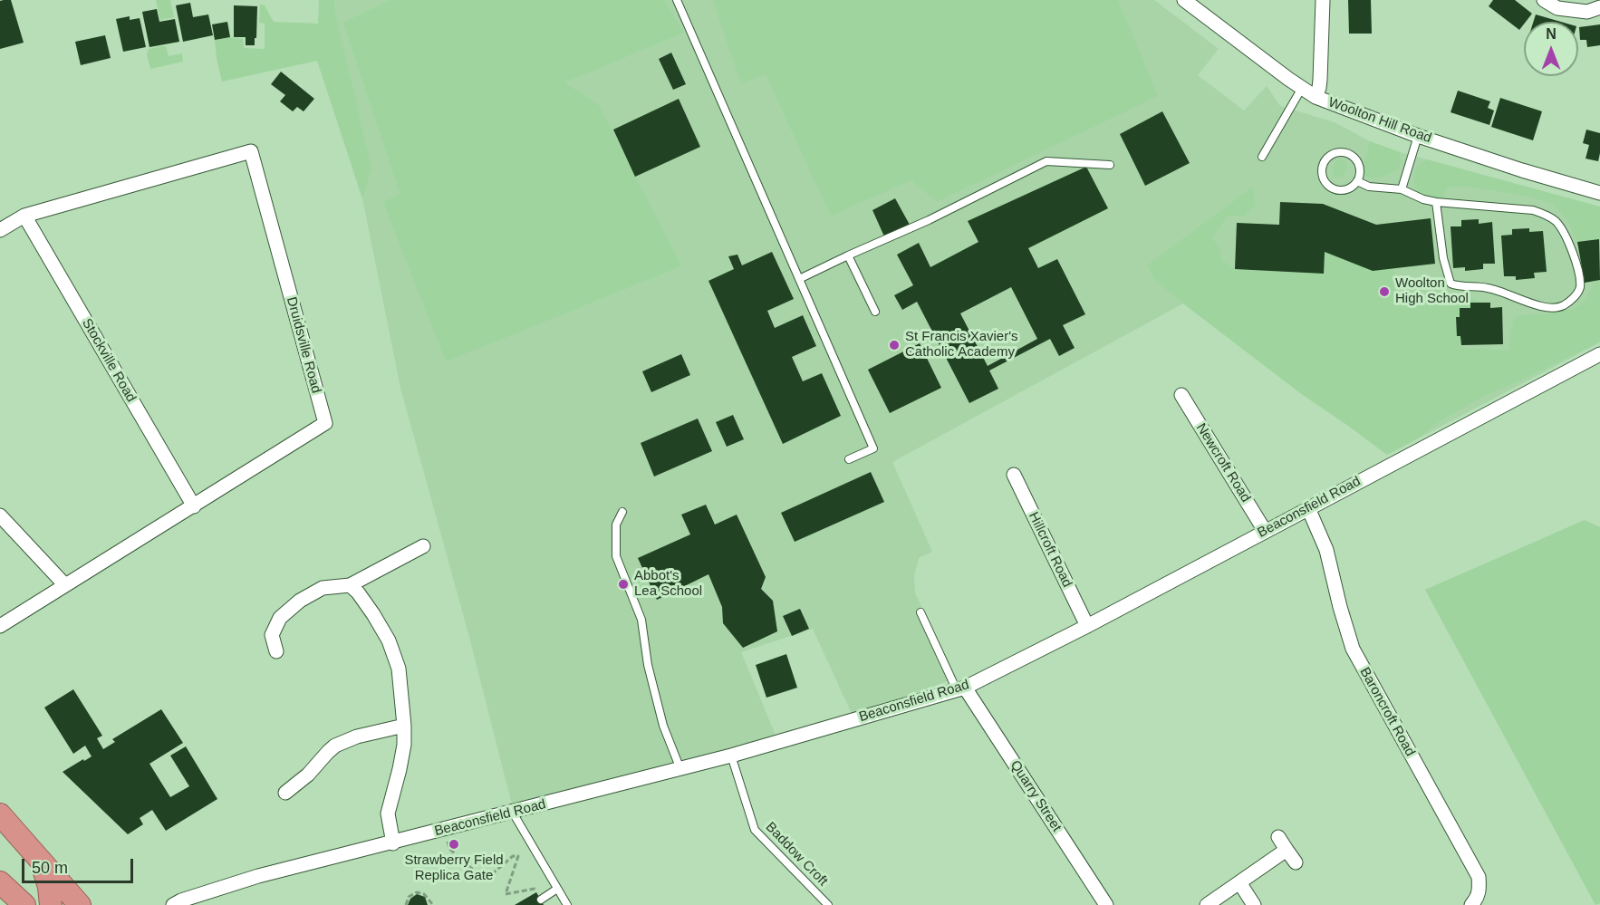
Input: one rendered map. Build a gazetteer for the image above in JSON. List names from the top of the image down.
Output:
{
  "streets": {
    "street": [
      "Woolton Hill Road",
      "Druidsville Road",
      "Stockville Road",
      "Newcroft Road",
      "Beaconsfield Road",
      "Hillcroft Road",
      "Baroncroft Road",
      "Quarry Street"
    ],
    "lane": ["Baddow Croft"]
  },
  "crossings": [
    ["Druidsville Road", "Stockville Road"],
    ["Newcroft Road", "Beaconsfield Road"],
    ["Beaconsfield Road", "Hillcroft Road"],
    ["Beaconsfield Road", "Baroncroft Road"],
    ["Beaconsfield Road", "Quarry Street"],
    ["Beaconsfield Road", "Baddow Croft"]
  ],
  "places": [
    "Woolton High School",
    "St Francis Xavier's Catholic Academy",
    "Abbot's Lea School",
    "Strawberry Field Replica Gate"
  ],
  "scale_bar": "50 m",
  "north": "top"
}
